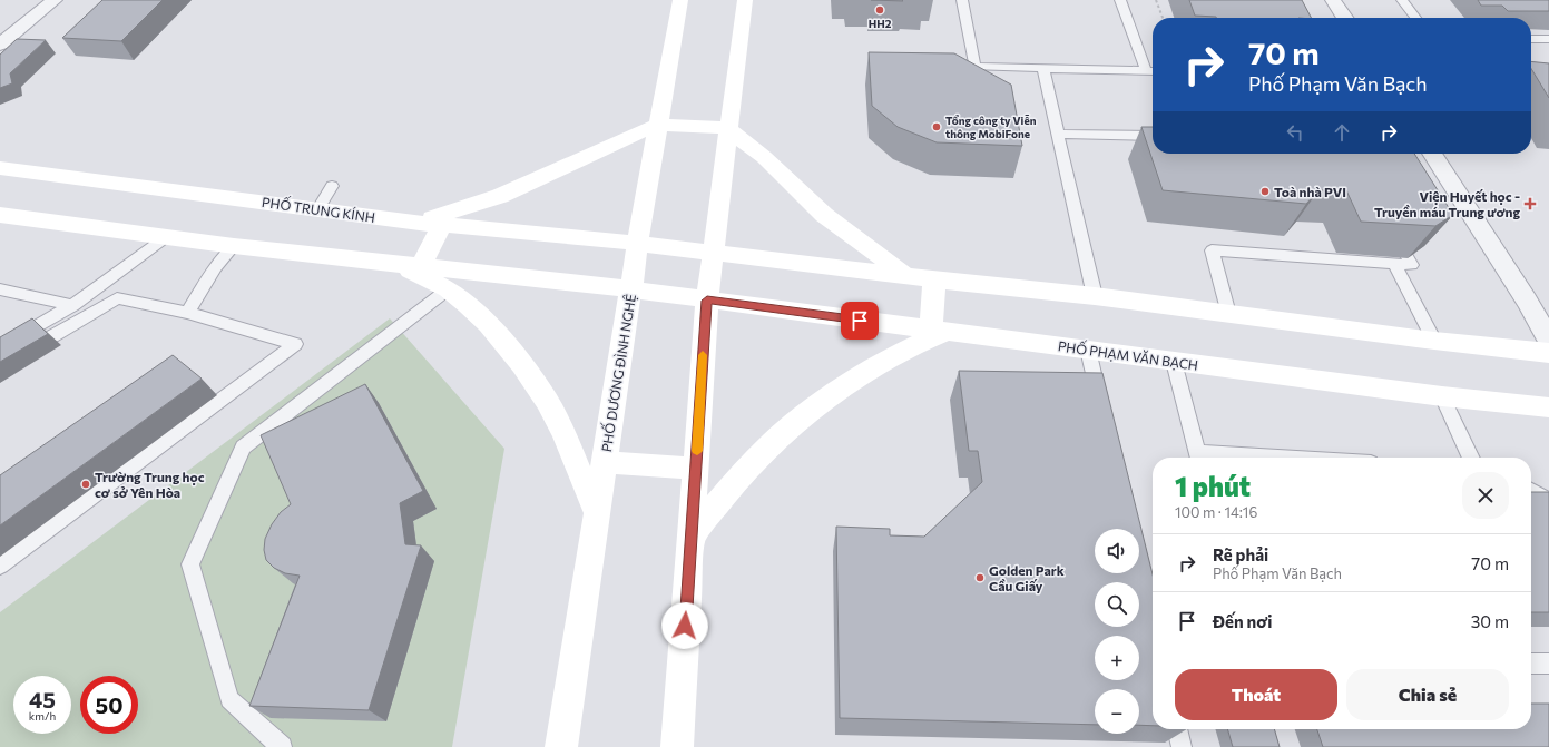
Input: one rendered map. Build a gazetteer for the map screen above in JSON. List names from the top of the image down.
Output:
{
  "streets": {
    "main road": ["PHỐ TRUNG KÍNH", "PHỐ PHẠM VĂN BẠCH", "PHỐ DƯƠNG ĐÌNH NGHỆ"]
  },
  "crossings": [
    ["PHỐ TRUNG KÍNH", "PHỐ DƯƠNG ĐÌNH NGHỆ"],
    ["PHỐ PHẠM VĂN BẠCH", "PHỐ DƯƠNG ĐÌNH NGHỆ"]
  ],
  "places": {
    "other": [
      "HH2",
      "Tổng công ty Viễn thông MobiFone",
      "Toà nhà PVI",
      "Trường Trung học cơ sở Yên Hòa",
      "Golden Park Cầu Giấy"
    ],
    "health": ["Viện Huyết học - Truyền máu Trung ương"]
  },
  "page": {
    "turn": ["70 m", "Phố Phạm Văn Bạch"],
    "heading": ["1 phút", "100 m · 14:16"],
    "map_buttons": ["+", "−"],
    "list": [
      {
        "name": "Rẽ phải",
        "note": "Phố Phạm Văn Bạch",
        "value": "70 m"
      },
      {
        "name": "Đến nơi",
        "value": "30 m"
      }
    ],
    "buttons": ["Thoát", "Chia sẻ"],
    "speed": "45 km/h",
    "limit": "50"
  }
}
